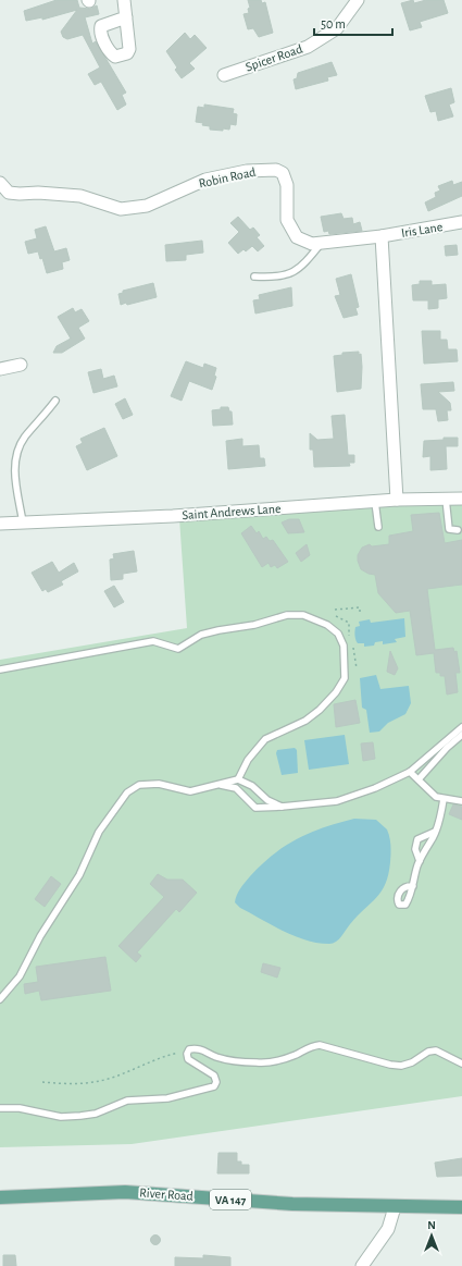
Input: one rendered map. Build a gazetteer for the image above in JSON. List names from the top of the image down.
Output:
{
  "streets": {
    "main road": ["River Road", "VA 147"],
    "street": [
      "Spicer Road",
      "Robin Road",
      "Iris Lane",
      "Saint Andrews Lane"
    ]
  },
  "crossings": [
    ["Robin Road", "Iris Lane"]
  ],
  "scale_bar": "50 m",
  "north": "top"
}
